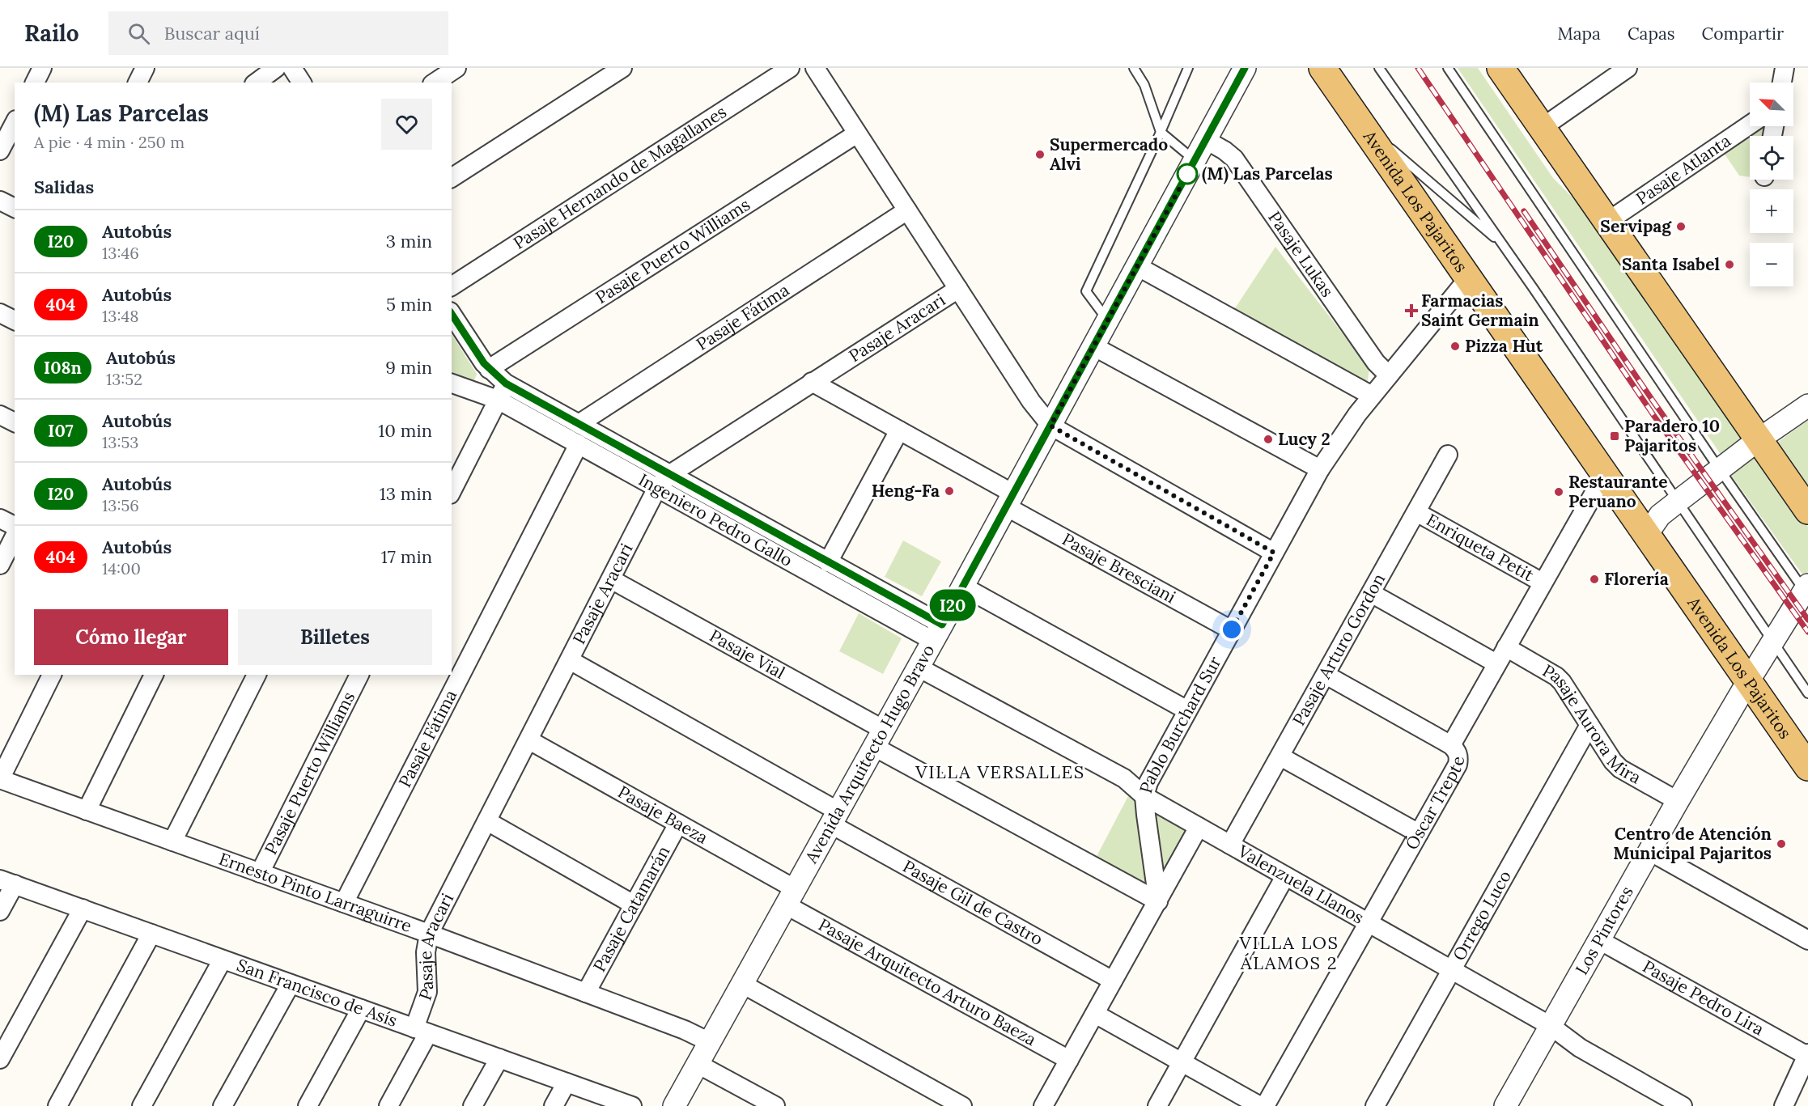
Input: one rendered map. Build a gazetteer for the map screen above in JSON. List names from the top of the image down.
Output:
{
  "streets": {
    "main road": ["Avenida Los Pajaritos"],
    "street": [
      "Pasaje Atlanta",
      "Pasaje Hernando de Magallanes",
      "Pasaje Puerto Williams",
      "Pasaje Lukas",
      "Pasaje Fátima",
      "Pasaje Aracari",
      "Ingeniero Pedro Gallo",
      "Enriqueta Petit",
      "Pasaje Bresciani",
      "Pasaje Arturo Gordon",
      "Pasaje Vial",
      "Pasaje Aurora Mira",
      "Pablo Burchard Sur",
      "Avenida Arquitecto Hugo Bravo",
      "Óscar Trepte",
      "Pasaje Baeza",
      "Valenzuela Llanos",
      "Ernesto Pinto Larraguirre",
      "Pasaje Gil de Castro",
      "Pasaje Catamarán",
      "Orrego Luco",
      "Los Pintores",
      "Pasaje Arquitecto Arturo Baeza",
      "San Francisco de Asís",
      "Pasaje Pedro Lira"
    ]
  },
  "crossings": [
    ["Avenida Los Pajaritos", "Pablo Burchard Sur"],
    ["Avenida Los Pajaritos", "Óscar Trepte"],
    ["Avenida Los Pajaritos", "Los Pintores"],
    ["Pasaje Puerto Williams", "Ingeniero Pedro Gallo"],
    ["Pasaje Puerto Williams", "Ernesto Pinto Larraguirre"],
    ["Pasaje Lukas", "Pablo Burchard Sur"],
    ["Pasaje Lukas", "Avenida Arquitecto Hugo Bravo"],
    ["Pasaje Fátima", "Ingeniero Pedro Gallo"],
    ["Pasaje Fátima", "Ernesto Pinto Larraguirre"],
    ["Pasaje Aracari", "Ingeniero Pedro Gallo"],
    ["Pasaje Aracari", "Pasaje Bresciani"],
    ["Pasaje Aracari", "Pasaje Vial"],
    ["Pasaje Aracari", "Pasaje Baeza"],
    ["Pasaje Aracari", "Ernesto Pinto Larraguirre"],
    ["Pasaje Aracari", "Pasaje Gil de Castro"],
    ["Pasaje Aracari", "San Francisco de Asís"],
    ["Ingeniero Pedro Gallo", "Avenida Arquitecto Hugo Bravo"],
    ["Enriqueta Petit", "Pasaje Arturo Gordon"],
    ["Enriqueta Petit", "Óscar Trepte"],
    ["Pasaje Bresciani", "Pablo Burchard Sur"],
    ["Pasaje Bresciani", "Avenida Arquitecto Hugo Bravo"],
    ["Pasaje Arturo Gordon", "Valenzuela Llanos"],
    ["Pasaje Vial", "Pablo Burchard Sur"],
    ["Pasaje Vial", "Avenida Arquitecto Hugo Bravo"],
    ["Pasaje Aurora Mira", "Óscar Trepte"],
    ["Pasaje Aurora Mira", "Orrego Luco"],
    ["Pasaje Aurora Mira", "Los Pintores"],
    ["Pablo Burchard Sur", "Valenzuela Llanos"],
    ["Avenida Arquitecto Hugo Bravo", "Pasaje Baeza"],
    ["Avenida Arquitecto Hugo Bravo", "Valenzuela Llanos"],
    ["Avenida Arquitecto Hugo Bravo", "Ernesto Pinto Larraguirre"],
    ["Avenida Arquitecto Hugo Bravo", "Pasaje Gil de Castro"],
    ["Avenida Arquitecto Hugo Bravo", "Pasaje Arquitecto Arturo Baeza"],
    ["Óscar Trepte", "Valenzuela Llanos"],
    ["Pasaje Baeza", "Pasaje Catamarán"],
    ["Pasaje Baeza", "Pasaje Arquitecto Arturo Baeza"],
    ["Valenzuela Llanos", "Orrego Luco"],
    ["Valenzuela Llanos", "Los Pintores"],
    ["Ernesto Pinto Larraguirre", "Pasaje Catamarán"],
    ["Los Pintores", "Pasaje Pedro Lira"]
  ],
  "districts": ["VILLA VERSALLES", "VILLA LOS ÁLAMOS 2"],
  "places": {
    "other": [
      "Supermercado Alvi",
      "(M) Las Parcelas",
      "Servipag",
      "Santa Isabel",
      "Pizza Hut",
      "Lucy 2",
      "Heng-Fa",
      "Restaurante Peruano",
      "Florería",
      "Centro de Atención Municipal Pajaritos"
    ],
    "health": ["Farmacias Saint Germain"],
    "transit": ["Paradero 10 Pajaritos"]
  },
  "lines": ["bus line I20"],
  "north": "top left",
  "page": {
    "header": "Railo",
    "search": "Buscar aquí",
    "nav": ["Mapa", "Capas", "Compartir"],
    "on_map": "I20",
    "map_buttons": ["+", "−"],
    "heading": [
      ["(M) Las Parcelas", "A pie · 4 min · 250 m"],
      "Salidas"
    ],
    "list": [
      {
        "mark": "I20",
        "name": "Autobús",
        "note": "13:46",
        "value": "3 min"
      },
      {
        "mark": "404",
        "name": "Autobús",
        "note": "13:48",
        "value": "5 min"
      },
      {
        "mark": "I08n",
        "name": "Autobús",
        "note": "13:52",
        "value": "9 min"
      },
      {
        "mark": "I07",
        "name": "Autobús",
        "note": "13:53",
        "value": "10 min"
      },
      {
        "mark": "I20",
        "name": "Autobús",
        "note": "13:56",
        "value": "13 min"
      },
      {
        "mark": "404",
        "name": "Autobús",
        "note": "14:00",
        "value": "17 min"
      }
    ],
    "buttons": ["Cómo llegar", "Billetes"]
  }
}
